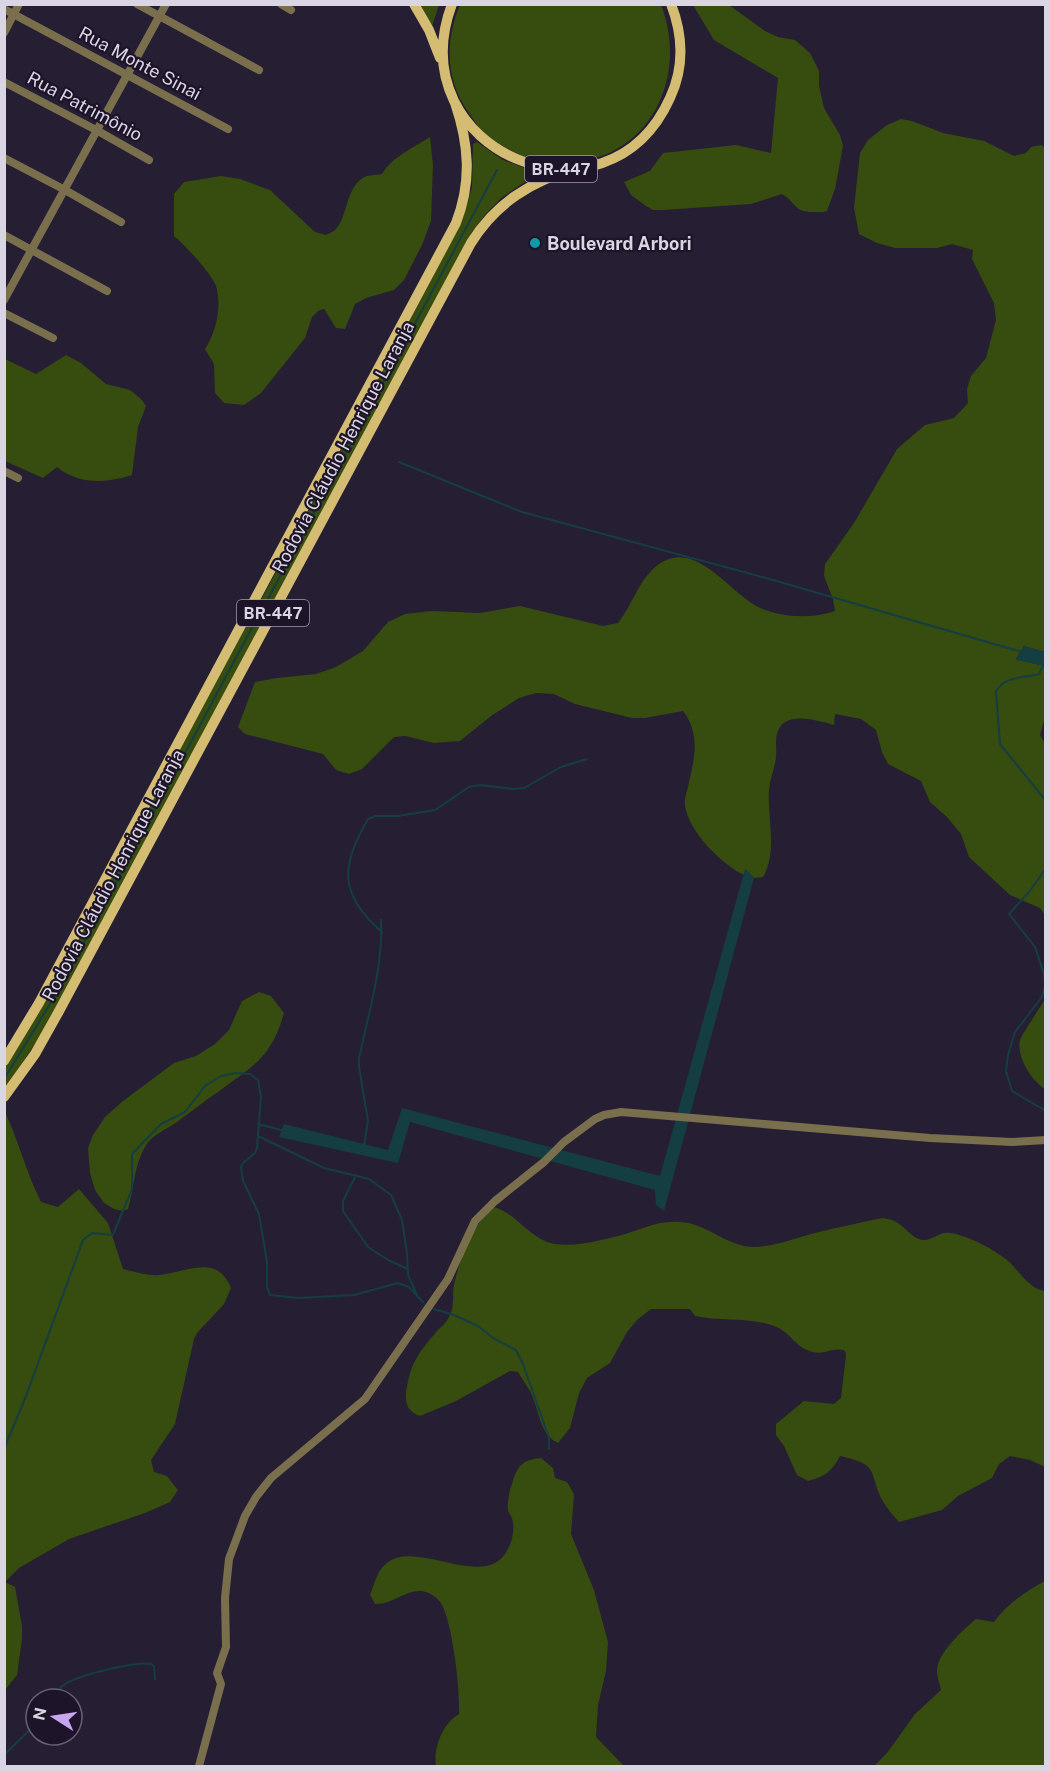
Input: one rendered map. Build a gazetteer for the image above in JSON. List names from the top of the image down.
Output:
{
  "streets": {
    "main road": ["BR-447", "Rodovia Cláudio Henrique Laranja"],
    "street": ["Rua Monte Sinai", "Rua Patrimônio"]
  },
  "crossings": [
    ["BR-447", "Rodovia Cláudio Henrique Laranja"]
  ],
  "places": ["Boulevard Arbori"],
  "north": "left"
}
